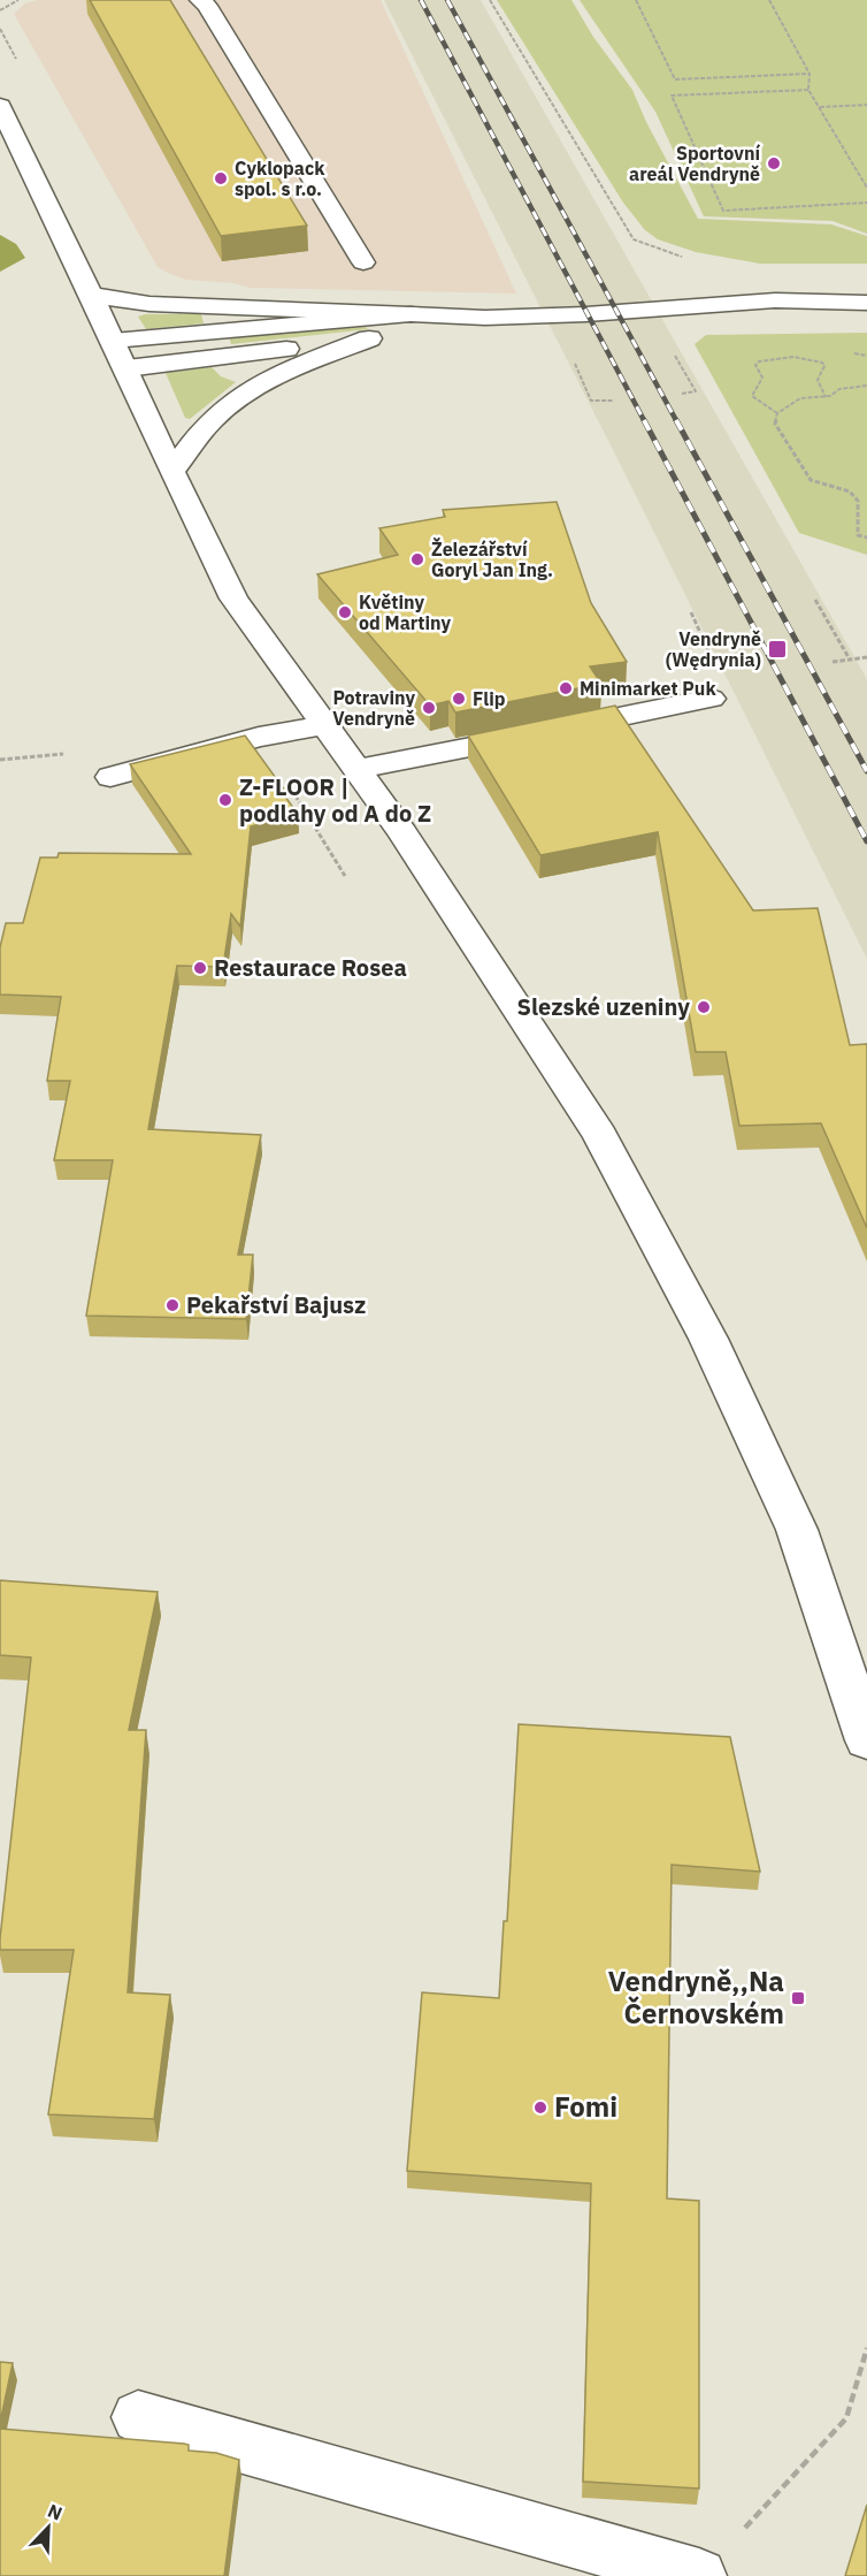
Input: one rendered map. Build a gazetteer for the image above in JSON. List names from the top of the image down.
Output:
{
  "places": {
    "other": [
      "Sportovní areál Vendryně",
      "Cyklopack spol. s r.o.",
      "Železářství Goryl Jan Ing.",
      "Květiny od Martiny",
      "Minimarket Puk",
      "Flip",
      "Potraviny Vendryně",
      "Z-FLOOR | podlahy od A do Z",
      "Restaurace Rosea",
      "Slezské uzeniny",
      "Pekařství Bajusz",
      "Fomi"
    ],
    "transit": ["Vendryně (Wędrynia)", "Vendryně,,Na Černovském"]
  },
  "north": "top right"
}
